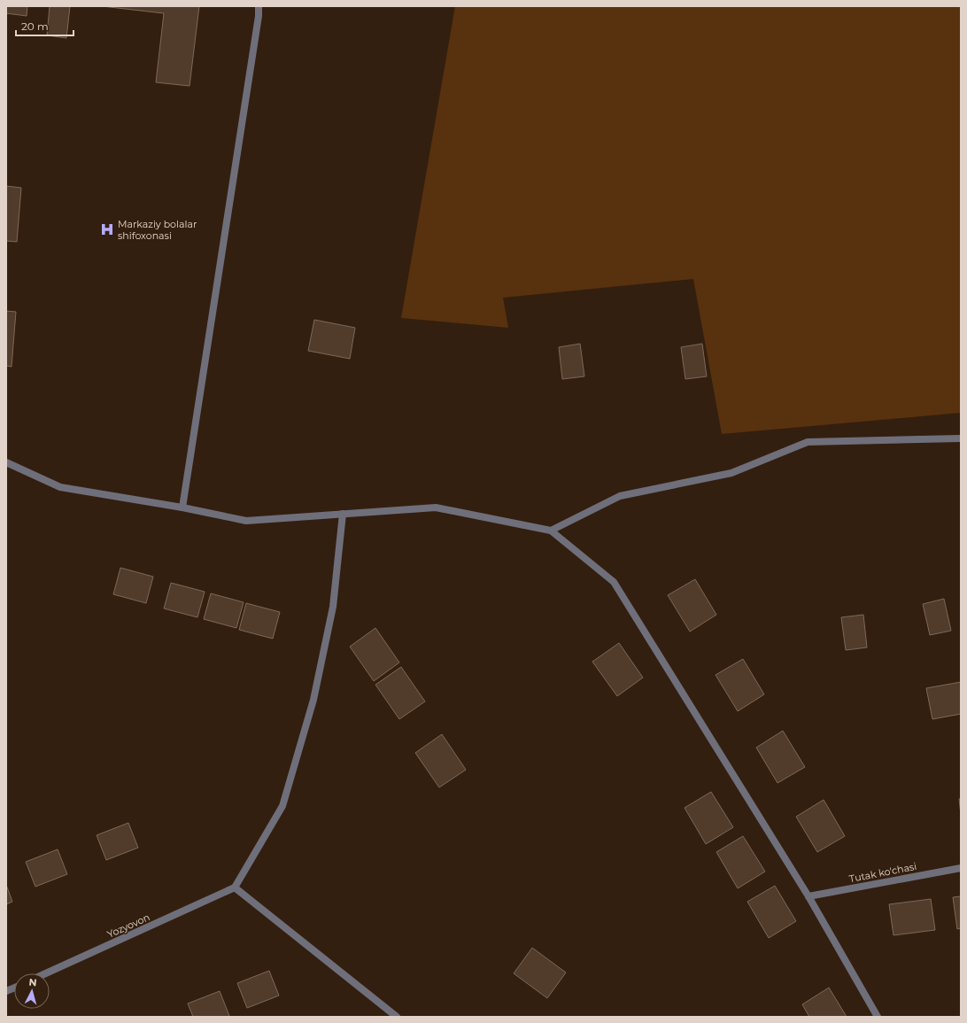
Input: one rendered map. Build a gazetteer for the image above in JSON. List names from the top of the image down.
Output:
{
  "streets": {
    "street": ["Tutak ko'chasi", "Yozyovon"]
  },
  "places": {
    "hospital": ["Markaziy bolalar shifoxonasi"]
  },
  "scale_bar": "20 m",
  "north": "top"
}
